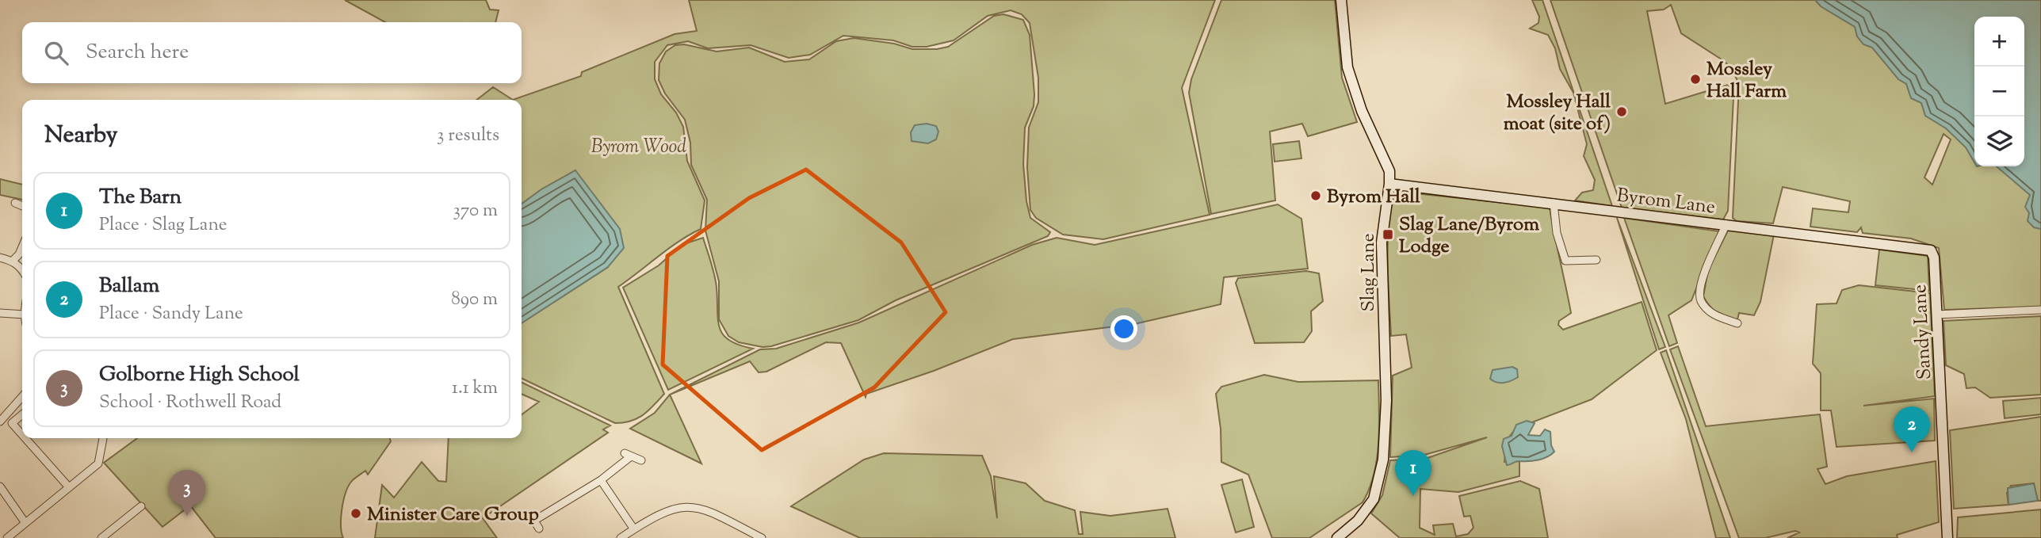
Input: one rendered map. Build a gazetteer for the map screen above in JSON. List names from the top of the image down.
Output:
{
  "streets": {
    "street": ["Byrom Lane", "Slag Lane", "Sandy Lane"]
  },
  "crossings": [
    ["Byrom Lane", "Slag Lane"],
    ["Byrom Lane", "Sandy Lane"]
  ],
  "parks": ["Byrom Wood"],
  "places": {
    "other": [
      "Mossley Hall Farm",
      "Mossley Hall moat (site of)",
      "Byrom Hall",
      "Minister Care Group"
    ],
    "transit": ["Slag Lane/Byrom Lodge"]
  },
  "page": {
    "map_buttons": ["+", "−"],
    "search": "Search here",
    "heading": ["Nearby", "3 results"],
    "list": [
      {
        "mark": "1",
        "name": "The Barn",
        "note": "Place · Slag Lane",
        "value": "370 m"
      },
      {
        "mark": "2",
        "name": "Ballam",
        "note": "Place · Sandy Lane",
        "value": "890 m"
      },
      {
        "mark": "3",
        "name": "Golborne High School",
        "note": "School · Rothwell Road",
        "value": "1.1 km"
      }
    ],
    "pins": ["2", "1", "3"]
  }
}
